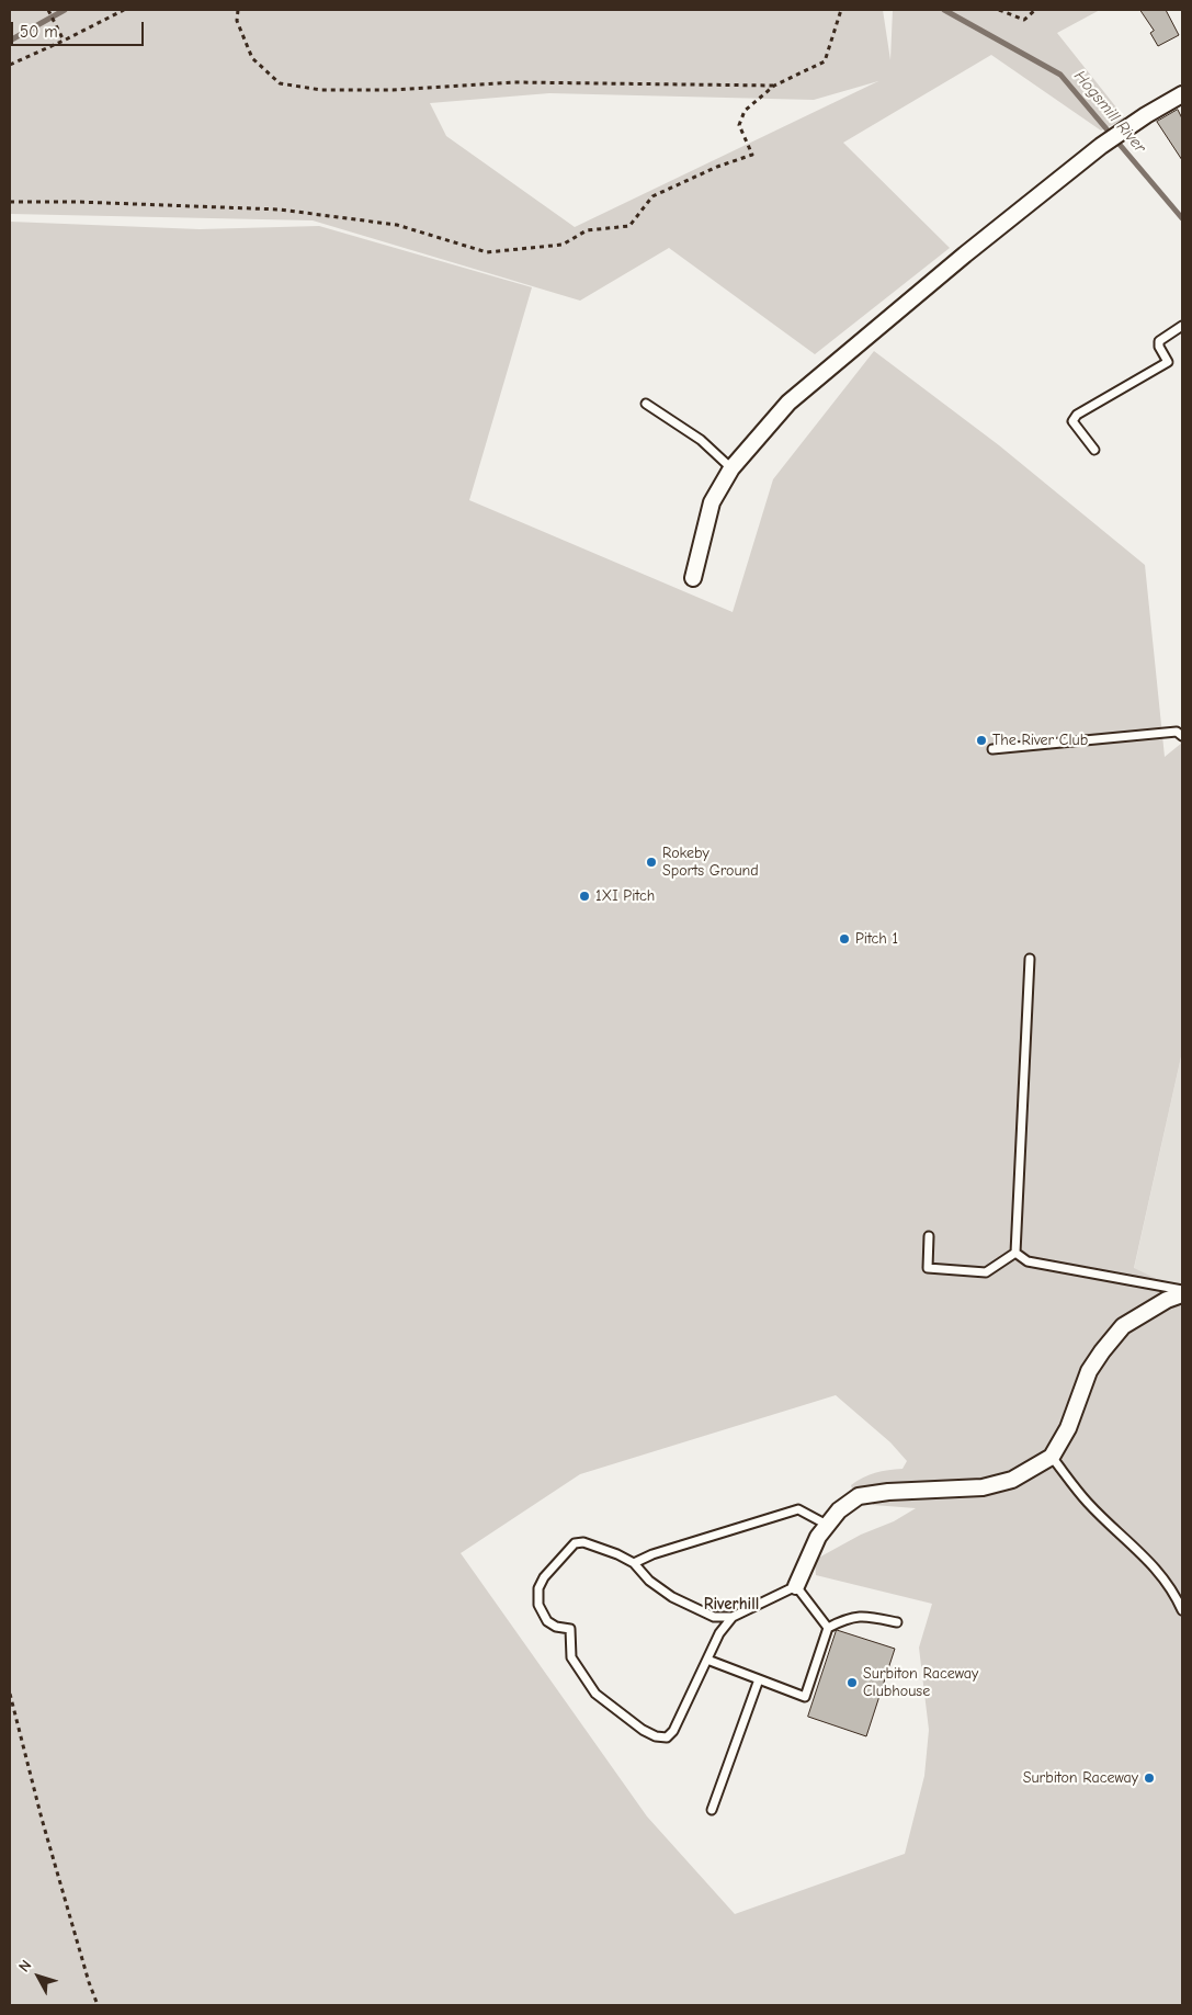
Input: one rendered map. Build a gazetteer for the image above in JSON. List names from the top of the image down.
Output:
{
  "districts": ["Riverhill"],
  "water": ["Hogsmill River"],
  "places": [
    "The River Club",
    "Rokeby Sports Ground",
    "1XI Pitch",
    "Pitch 1",
    "Surbiton Raceway Clubhouse",
    "Surbiton Raceway"
  ],
  "scale_bar": "50 m",
  "north": "top left"
}
